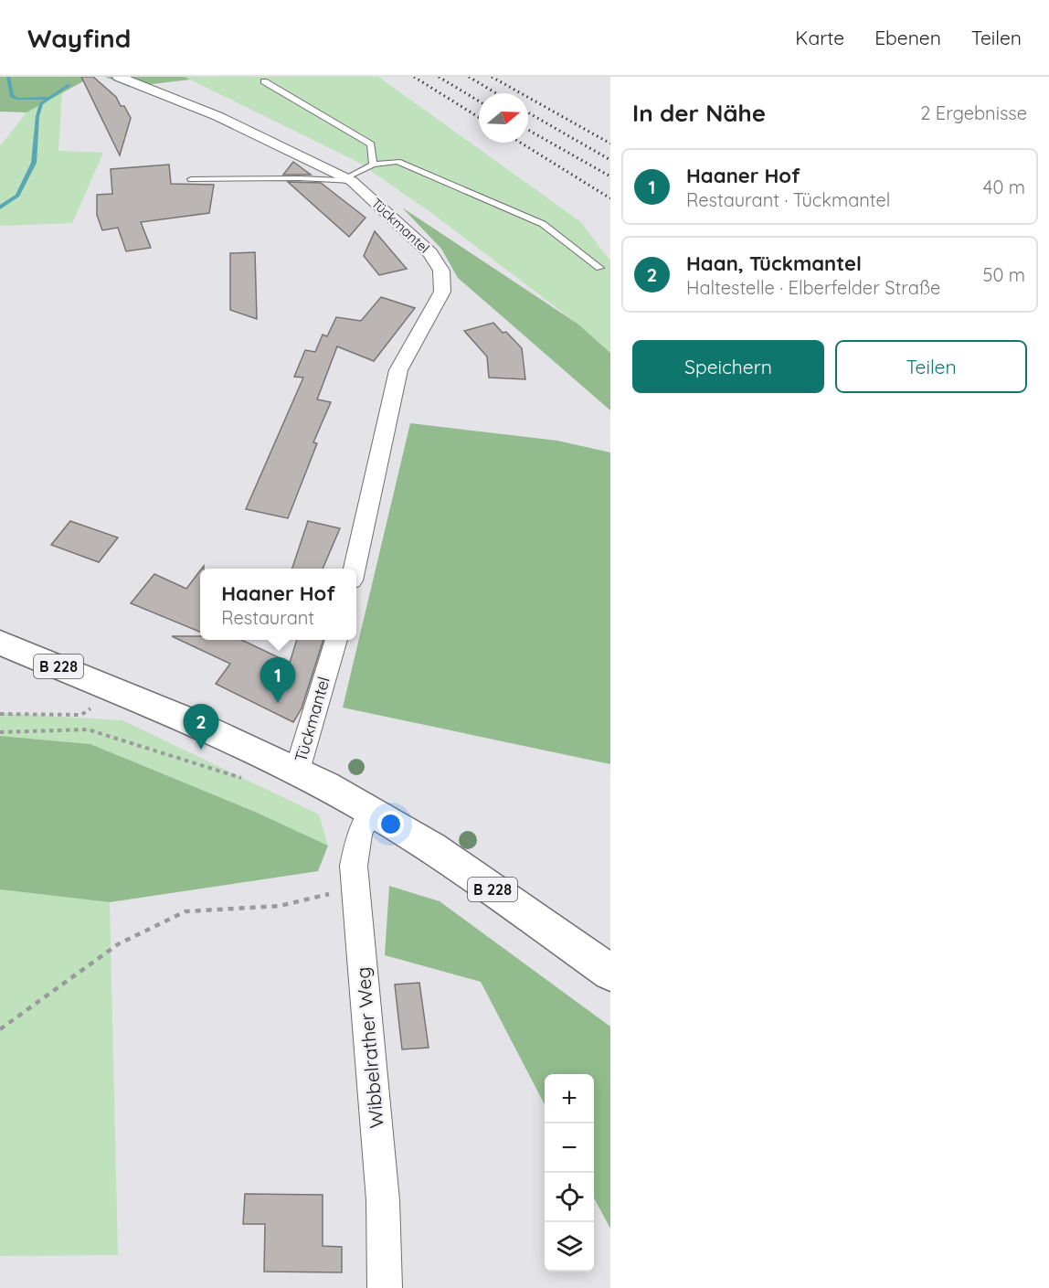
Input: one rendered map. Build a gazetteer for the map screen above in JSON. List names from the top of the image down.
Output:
{
  "streets": {
    "main road": ["B 228"],
    "street": ["Tückmantel", "Wibbelrather Weg"]
  },
  "crossings": [
    ["Tückmantel", "B 228"],
    ["B 228", "Wibbelrather Weg"]
  ],
  "north": "right",
  "page": {
    "header": "Wayfind",
    "nav": ["Karte", "Ebenen", "Teilen"],
    "heading": ["In der Nähe", "2 Ergebnisse"],
    "list": [
      {
        "mark": "1",
        "name": "Haaner Hof",
        "note": "Restaurant · Tückmantel",
        "value": "40 m"
      },
      {
        "mark": "2",
        "name": "Haan, Tückmantel",
        "note": "Haltestelle · Elberfelder Straße",
        "value": "50 m"
      }
    ],
    "buttons": ["Speichern", "Teilen"],
    "popup": ["Haaner Hof", "Restaurant"],
    "pins": ["1", "2"],
    "map_buttons": ["+", "−"]
  }
}
